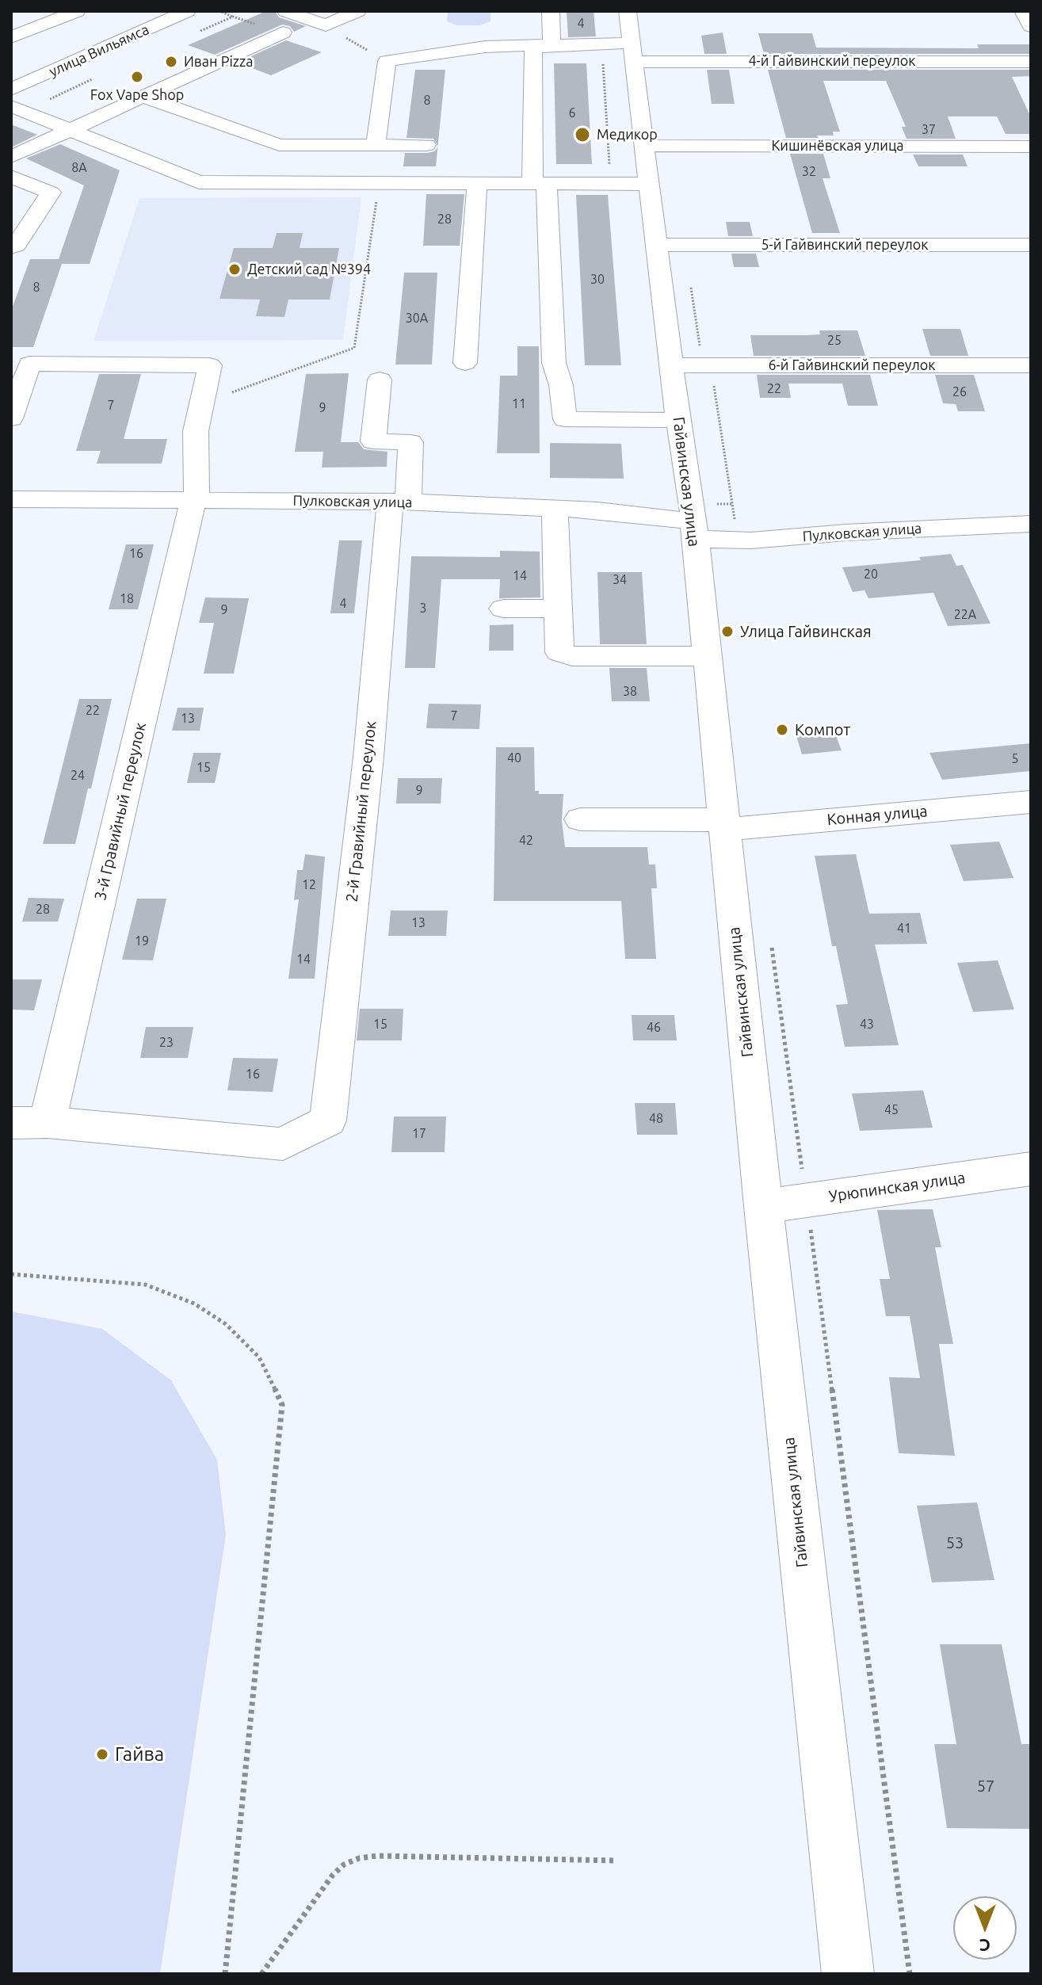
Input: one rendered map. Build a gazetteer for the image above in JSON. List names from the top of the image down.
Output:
{
  "streets": {
    "street": [
      "улица Вильямса",
      "4-й Гайвинский переулок",
      "Кишинёвская улица",
      "5-й Гайвинский переулок",
      "6-й Гайвинский переулок",
      "Гайвинская улица",
      "Пулковская улица",
      "3-й Гравийный переулок",
      "2-й Гравийный переулок",
      "Конная улица",
      "Урюпинская улица"
    ]
  },
  "crossings": [
    ["4-й Гайвинский переулок", "Гайвинская улица"],
    ["Кишинёвская улица", "Гайвинская улица"],
    ["5-й Гайвинский переулок", "Гайвинская улица"],
    ["6-й Гайвинский переулок", "Гайвинская улица"],
    ["Гайвинская улица", "Пулковская улица"],
    ["Гайвинская улица", "Конная улица"],
    ["Гайвинская улица", "Урюпинская улица"],
    ["Пулковская улица", "3-й Гравийный переулок"],
    ["Пулковская улица", "2-й Гравийный переулок"],
    ["3-й Гравийный переулок", "2-й Гравийный переулок"]
  ],
  "places": [
    "Иван Pizza",
    "Fox Vape Shop",
    "Медикор",
    "Детский сад №394",
    "Улица Гайвинская",
    "Компот",
    "Гайва"
  ],
  "house_numbers": [
    "4",
    "8",
    "6",
    "37",
    "8А",
    "32",
    "28",
    "30",
    "8",
    "30А",
    "25",
    "22",
    "26",
    "11",
    "7",
    "9",
    "16",
    "20",
    "14",
    "34",
    "18",
    "4",
    "3",
    "9",
    "22А",
    "38",
    "22",
    "7",
    "13",
    "40",
    "5",
    "15",
    "24",
    "9",
    "42",
    "12",
    "28",
    "13",
    "41",
    "19",
    "14",
    "15",
    "43",
    "46",
    "23",
    "16",
    "45",
    "48",
    "17",
    "53",
    "57"
  ],
  "north": "bottom"
}
